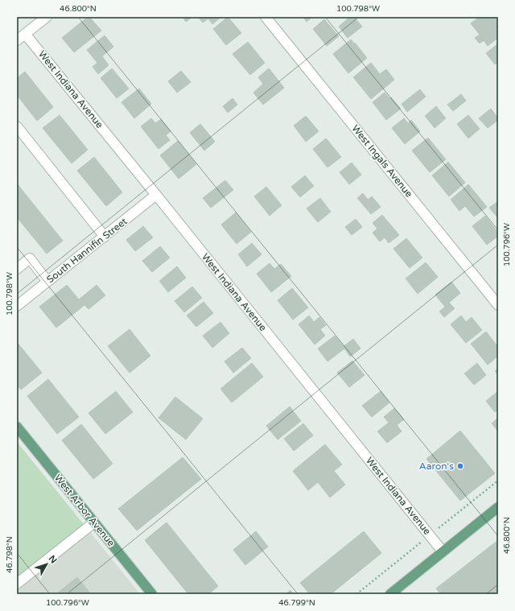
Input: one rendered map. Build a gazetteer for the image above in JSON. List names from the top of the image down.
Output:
{
  "streets": {
    "main road": ["West Arbor Avenue"],
    "street": ["West Indiana Avenue", "West Ingals Avenue", "South Hannifin Street"]
  },
  "crossings": [
    ["West Indiana Avenue", "South Hannifin Street"]
  ],
  "places": ["Aaron's"],
  "north": "top right",
  "coordinates": [
    "46.800°N",
    "100.798°W",
    "100.796°W",
    "46.798°N",
    "46.799°N"
  ]
}
